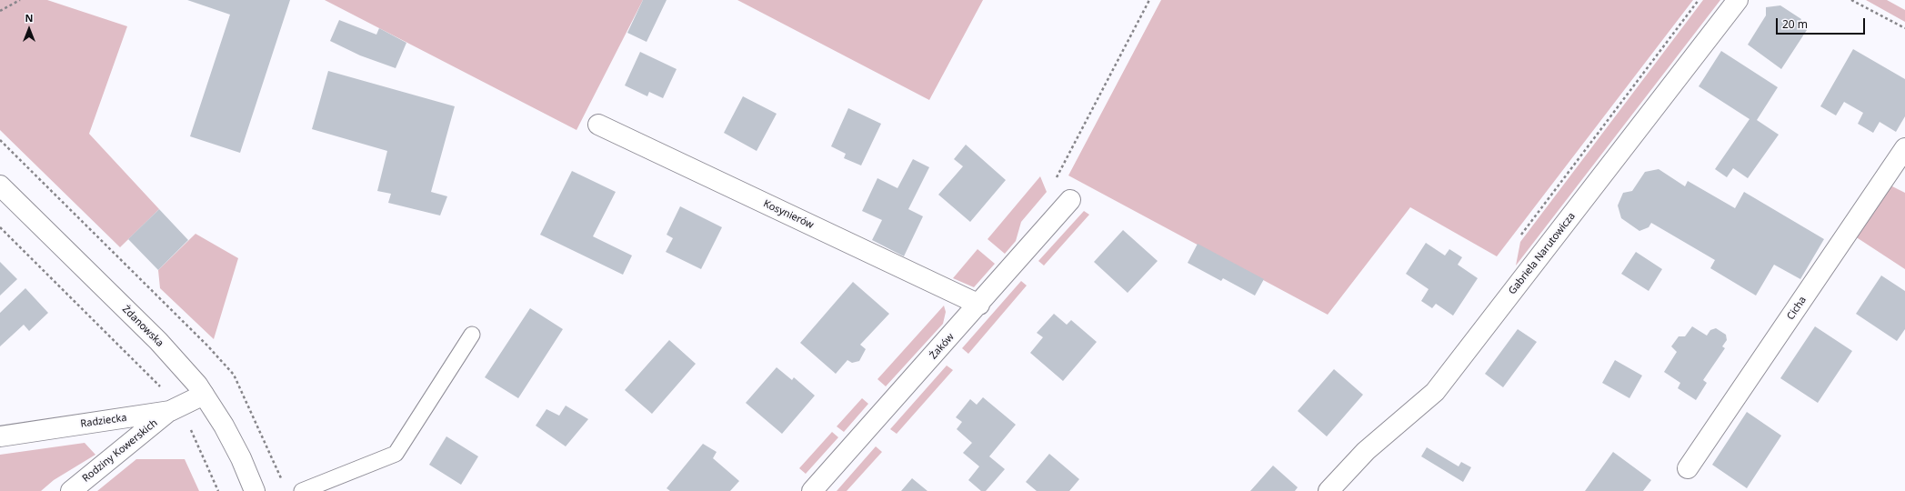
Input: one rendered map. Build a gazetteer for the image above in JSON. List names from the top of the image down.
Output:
{
  "streets": {
    "street": [
      "Kosynierów",
      "Gabriela Narutowicza",
      "Cicha",
      "Żdanowska",
      "Żaków",
      "Radziecka",
      "Rodziny Kowerskich"
    ]
  },
  "crossings": [
    ["Kosynierów", "Żaków"],
    ["Żdanowska", "Radziecka"],
    ["Radziecka", "Rodziny Kowerskich"]
  ],
  "scale_bar": "20 m",
  "north": "top"
}
